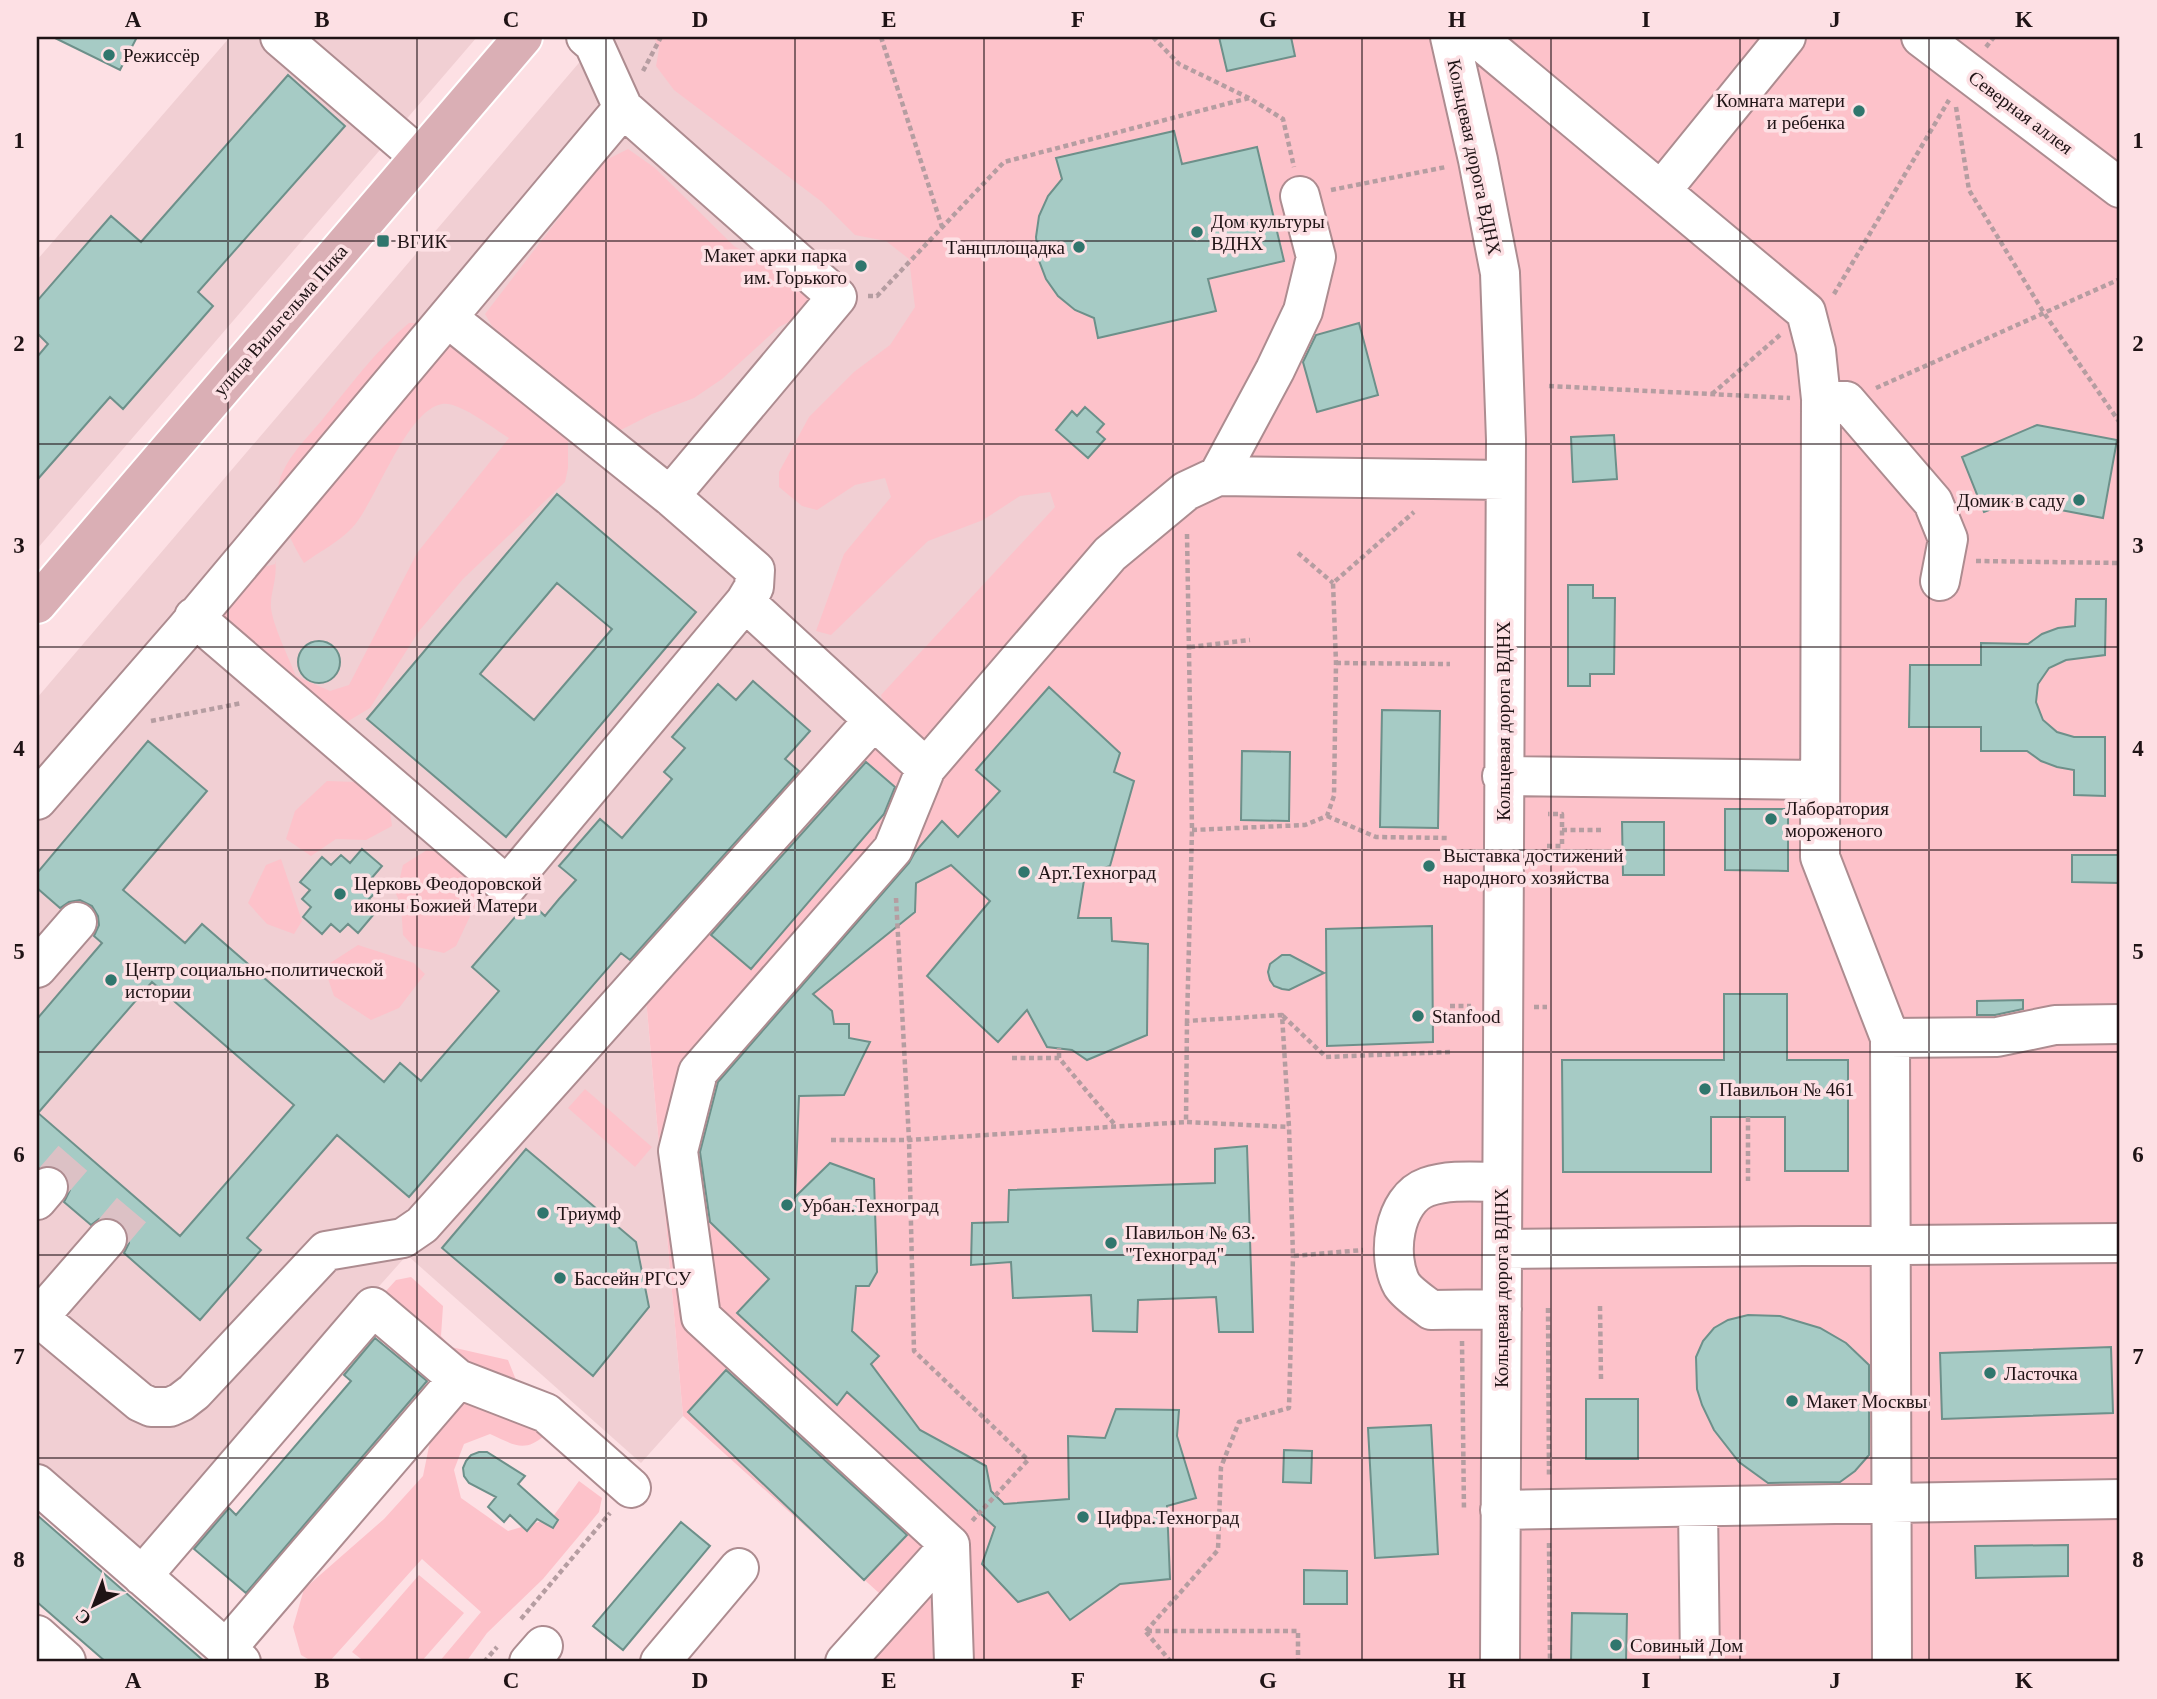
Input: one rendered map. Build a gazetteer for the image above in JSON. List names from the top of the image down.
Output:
{
  "streets": {
    "main road": ["улица Вильгельма Пика"],
    "street": ["Северная аллея", "Кольцевая дорога ВДНХ"]
  },
  "places": {
    "other": [
      "Режиссёр",
      "Комната матери и ребенка",
      "Дом культуры ВДНХ",
      "Танцплощадка",
      "Макет арки парка им. Горького",
      "Домик в саду",
      "Лаборатория мороженого",
      "Выставка достижений народного хозяйства",
      "Арт.Техноград",
      "Церковь Феодоровской иконы Божией Матери",
      "Центр социально-политической истории",
      "Stanfood",
      "Павильон № 461",
      "Урбан.Техноград",
      "Триумф",
      "Павильон № 63. \"Техноград\"",
      "Бассейн РГСУ",
      "Ласточка",
      "Макет Москвы",
      "Цифра.Техноград",
      "Совиный Дом"
    ],
    "transit": ["ВГИК"]
  },
  "north": "bottom left",
  "grid": {
    "columns": [
      "A",
      "B",
      "C",
      "D",
      "E",
      "F",
      "G",
      "H",
      "I",
      "J",
      "K"
    ],
    "rows": [
      "1",
      "2",
      "3",
      "4",
      "5",
      "6",
      "7",
      "8"
    ]
  }
}
